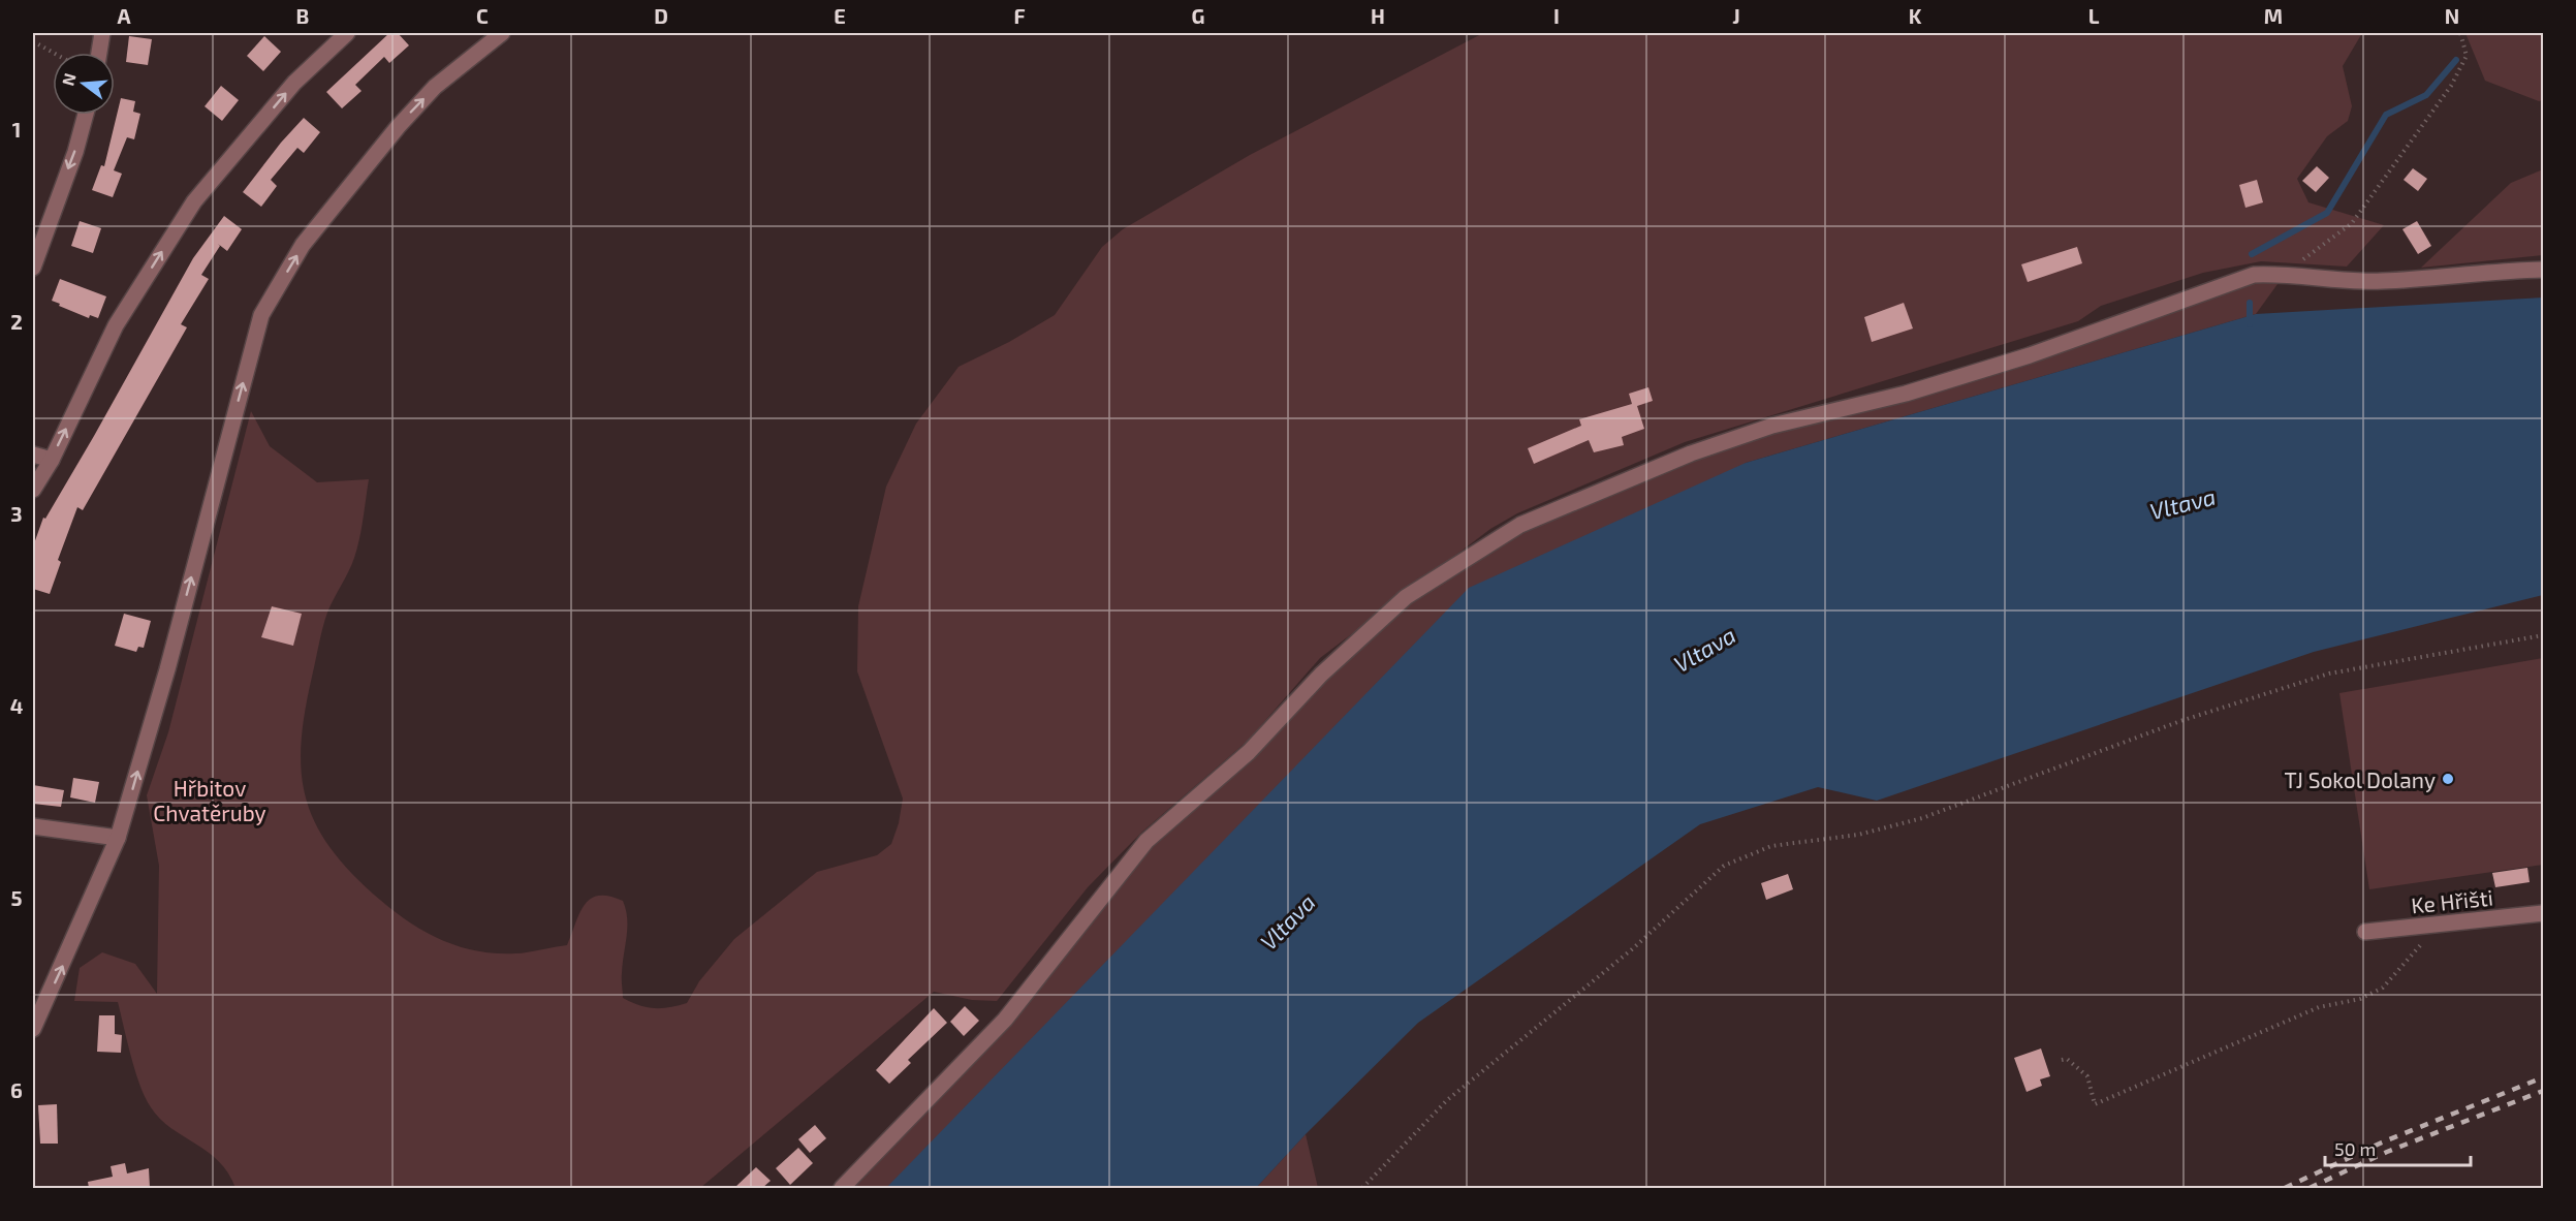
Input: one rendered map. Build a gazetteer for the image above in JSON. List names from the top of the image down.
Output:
{
  "streets": {
    "street": ["Ke Hřišti"]
  },
  "water": ["Vltava"],
  "parks": ["Hřbitov Chvatěruby"],
  "places": ["TJ Sokol Dolany"],
  "scale_bar": "50 m",
  "north": "left",
  "grid": {
    "columns": [
      "A",
      "B",
      "C",
      "D",
      "E",
      "F",
      "G",
      "H",
      "I",
      "J",
      "K",
      "L",
      "M",
      "N"
    ],
    "rows": [
      "1",
      "2",
      "3",
      "4",
      "5",
      "6"
    ]
  }
}
